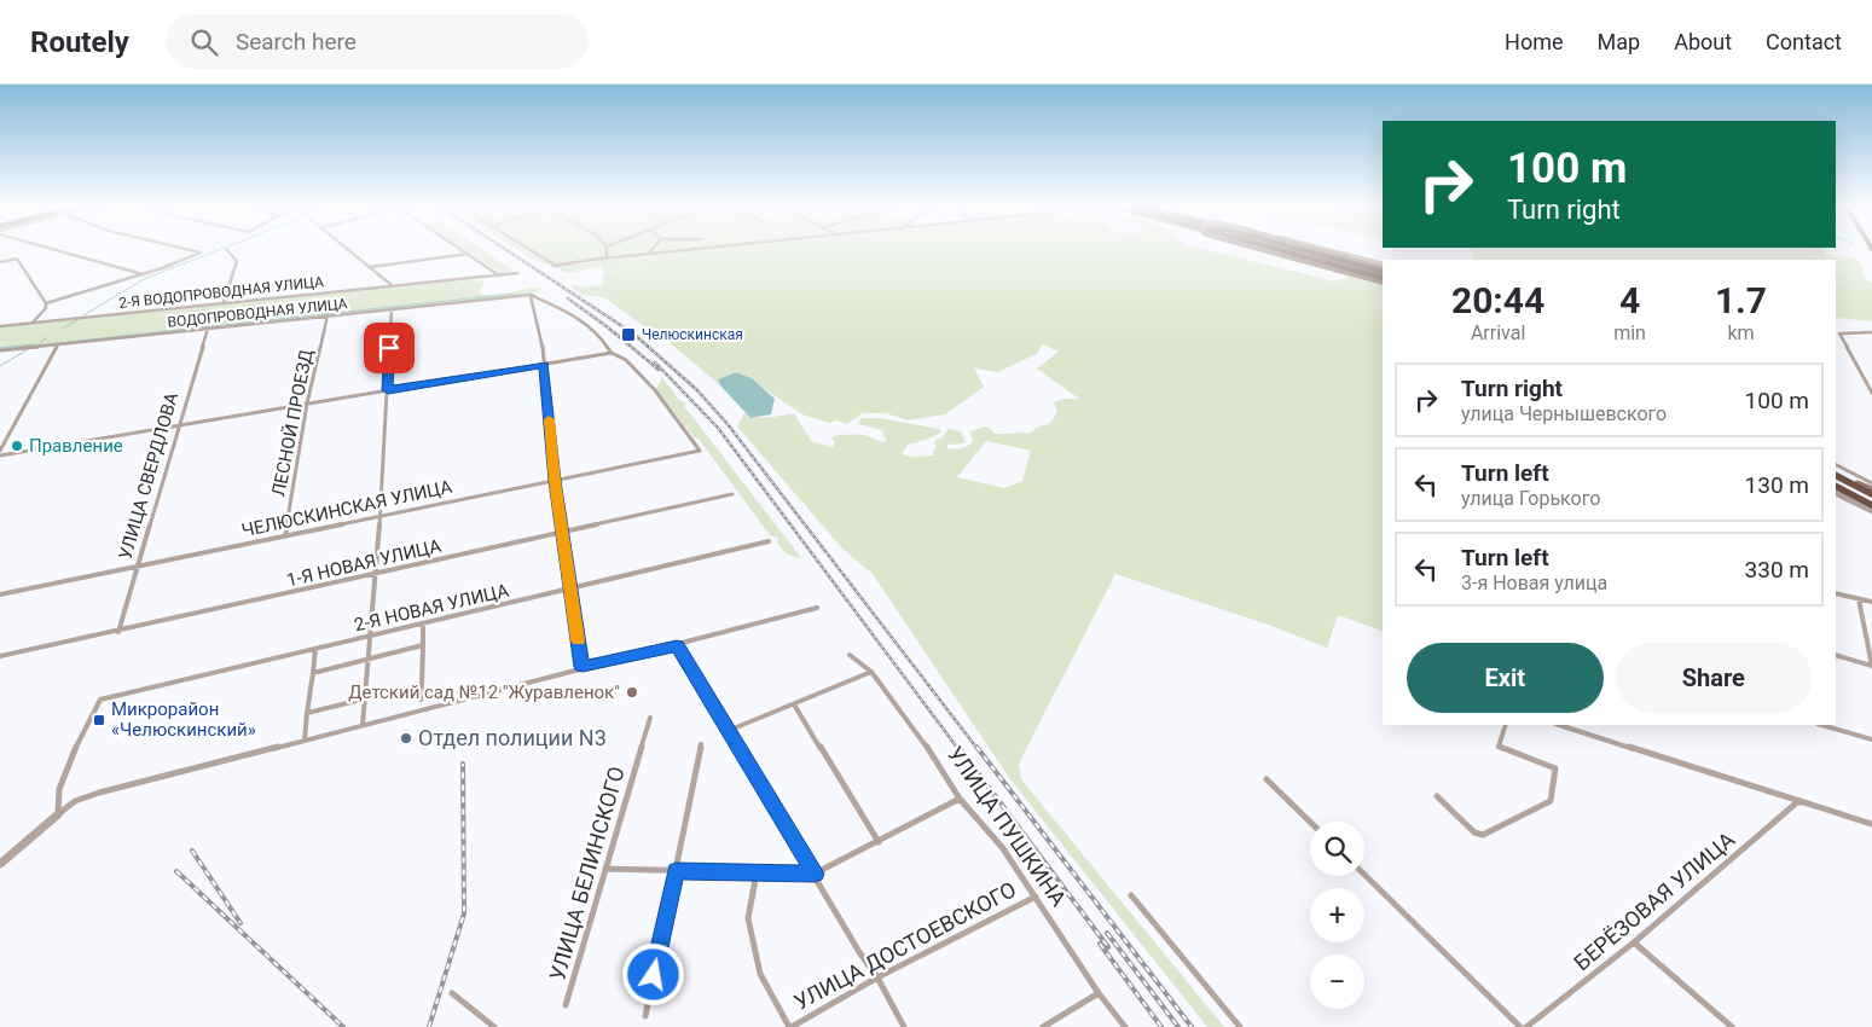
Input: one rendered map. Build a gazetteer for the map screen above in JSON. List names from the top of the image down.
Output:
{
  "streets": {
    "street": [
      "2-Я ВОДОПРОВОДНАЯ УЛИЦА",
      "ВОДОПРОВОДНАЯ УЛИЦА",
      "ЛЕСНОЙ ПРОЕЗД",
      "УЛИЦА СВЕРДЛОВА",
      "ЧЕЛЮСКИНСКАЯ УЛИЦА",
      "1-Я НОВАЯ УЛИЦА",
      "2-Я НОВАЯ УЛИЦА",
      "УЛИЦА ПУШКИНА",
      "УЛИЦА БЕЛИНСКОГО",
      "БЕРЁЗОВАЯ УЛИЦА",
      "УЛИЦА ДОСТОЕВСКОГО"
    ]
  },
  "crossings": [
    ["ВОДОПРОВОДНАЯ УЛИЦА", "ЛЕСНОЙ ПРОЕЗД"],
    ["ВОДОПРОВОДНАЯ УЛИЦА", "УЛИЦА СВЕРДЛОВА"],
    ["ЛЕСНОЙ ПРОЕЗД", "ЧЕЛЮСКИНСКАЯ УЛИЦА"],
    ["УЛИЦА СВЕРДЛОВА", "ЧЕЛЮСКИНСКАЯ УЛИЦА"],
    ["УЛИЦА СВЕРДЛОВА", "1-Я НОВАЯ УЛИЦА"],
    ["УЛИЦА ПУШКИНА", "УЛИЦА ДОСТОЕВСКОГО"]
  ],
  "places": {
    "transit": ["Челюскинская", "Микрорайон «Челюскинский»"],
    "other": ["Правление", "Детский сад №12 \"Журавленок\"", "Отдел полиции N3"]
  },
  "page": {
    "header": "Routely",
    "search": "Search here",
    "nav": [
      "Home",
      "Map",
      "About",
      "Contact"
    ],
    "turn": ["100 m", "Turn right"],
    "eta": [
      "20:44",
      "Arrival",
      "4",
      "min",
      "1.7",
      "km"
    ],
    "list": [
      {
        "name": "Turn right",
        "note": "улица Чернышевского",
        "value": "100 m"
      },
      {
        "name": "Turn left",
        "note": "улица Горького",
        "value": "130 m"
      },
      {
        "name": "Turn left",
        "note": "3-я Новая улица",
        "value": "330 m"
      }
    ],
    "buttons": ["Exit", "Share"],
    "map_buttons": ["+", "−"]
  }
}
